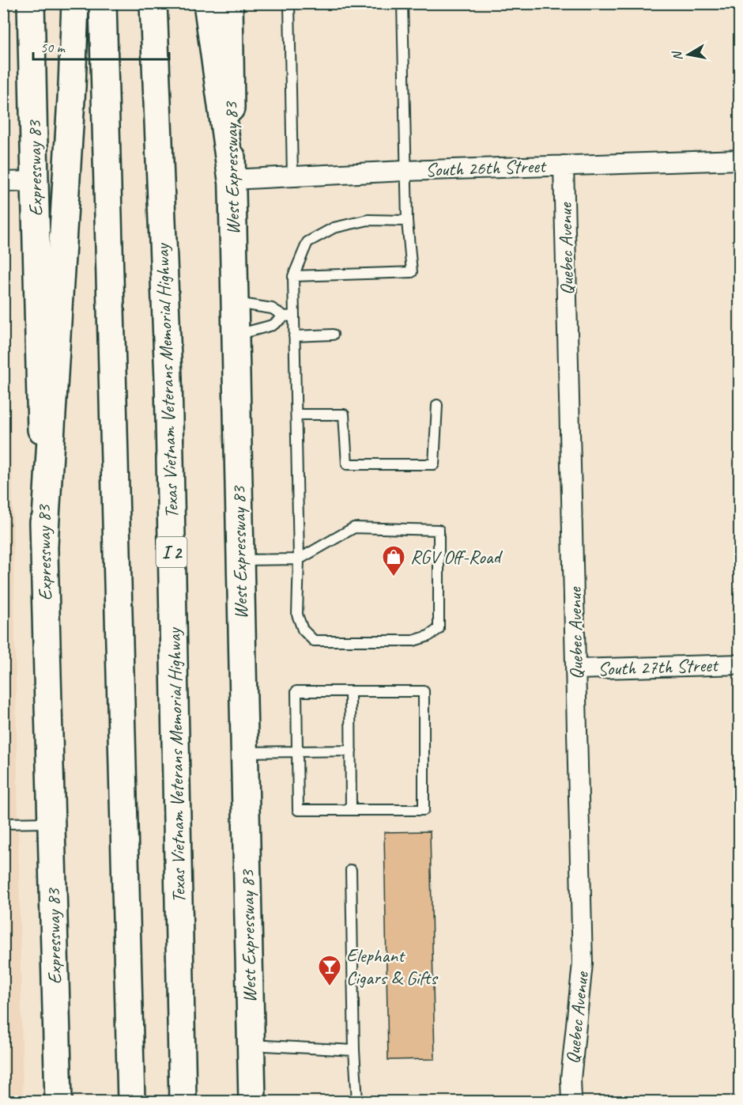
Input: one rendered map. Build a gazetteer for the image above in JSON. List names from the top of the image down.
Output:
{
  "streets": {
    "main road": [
      "Expressway 83",
      "West Expressway 83",
      "Texas Vietnam Veterans Memorial Highway",
      "I 2"
    ],
    "street": ["South 26th Street", "Quebec Avenue", "South 27th Street"]
  },
  "crossings": [
    ["South 26th Street", "West Expressway 83"],
    ["South 26th Street", "Quebec Avenue"],
    ["Quebec Avenue", "South 27th Street"]
  ],
  "places": {
    "shop": ["RGV Off-Road"],
    "bar": ["Elephant Cigars & Gifts"]
  },
  "scale_bar": "50 m",
  "north": "left"
}
